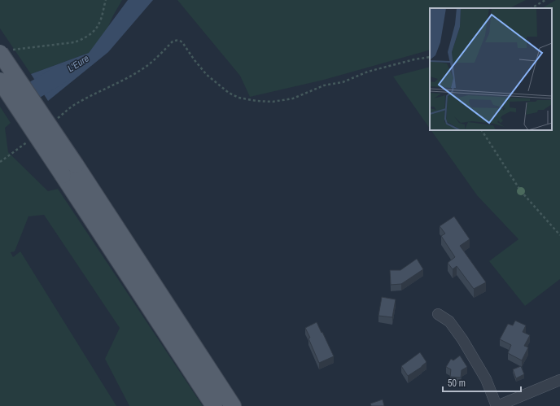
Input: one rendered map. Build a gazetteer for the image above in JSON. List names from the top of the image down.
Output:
{
  "water": ["L'Eure"],
  "scale_bar": "50 m"
}
